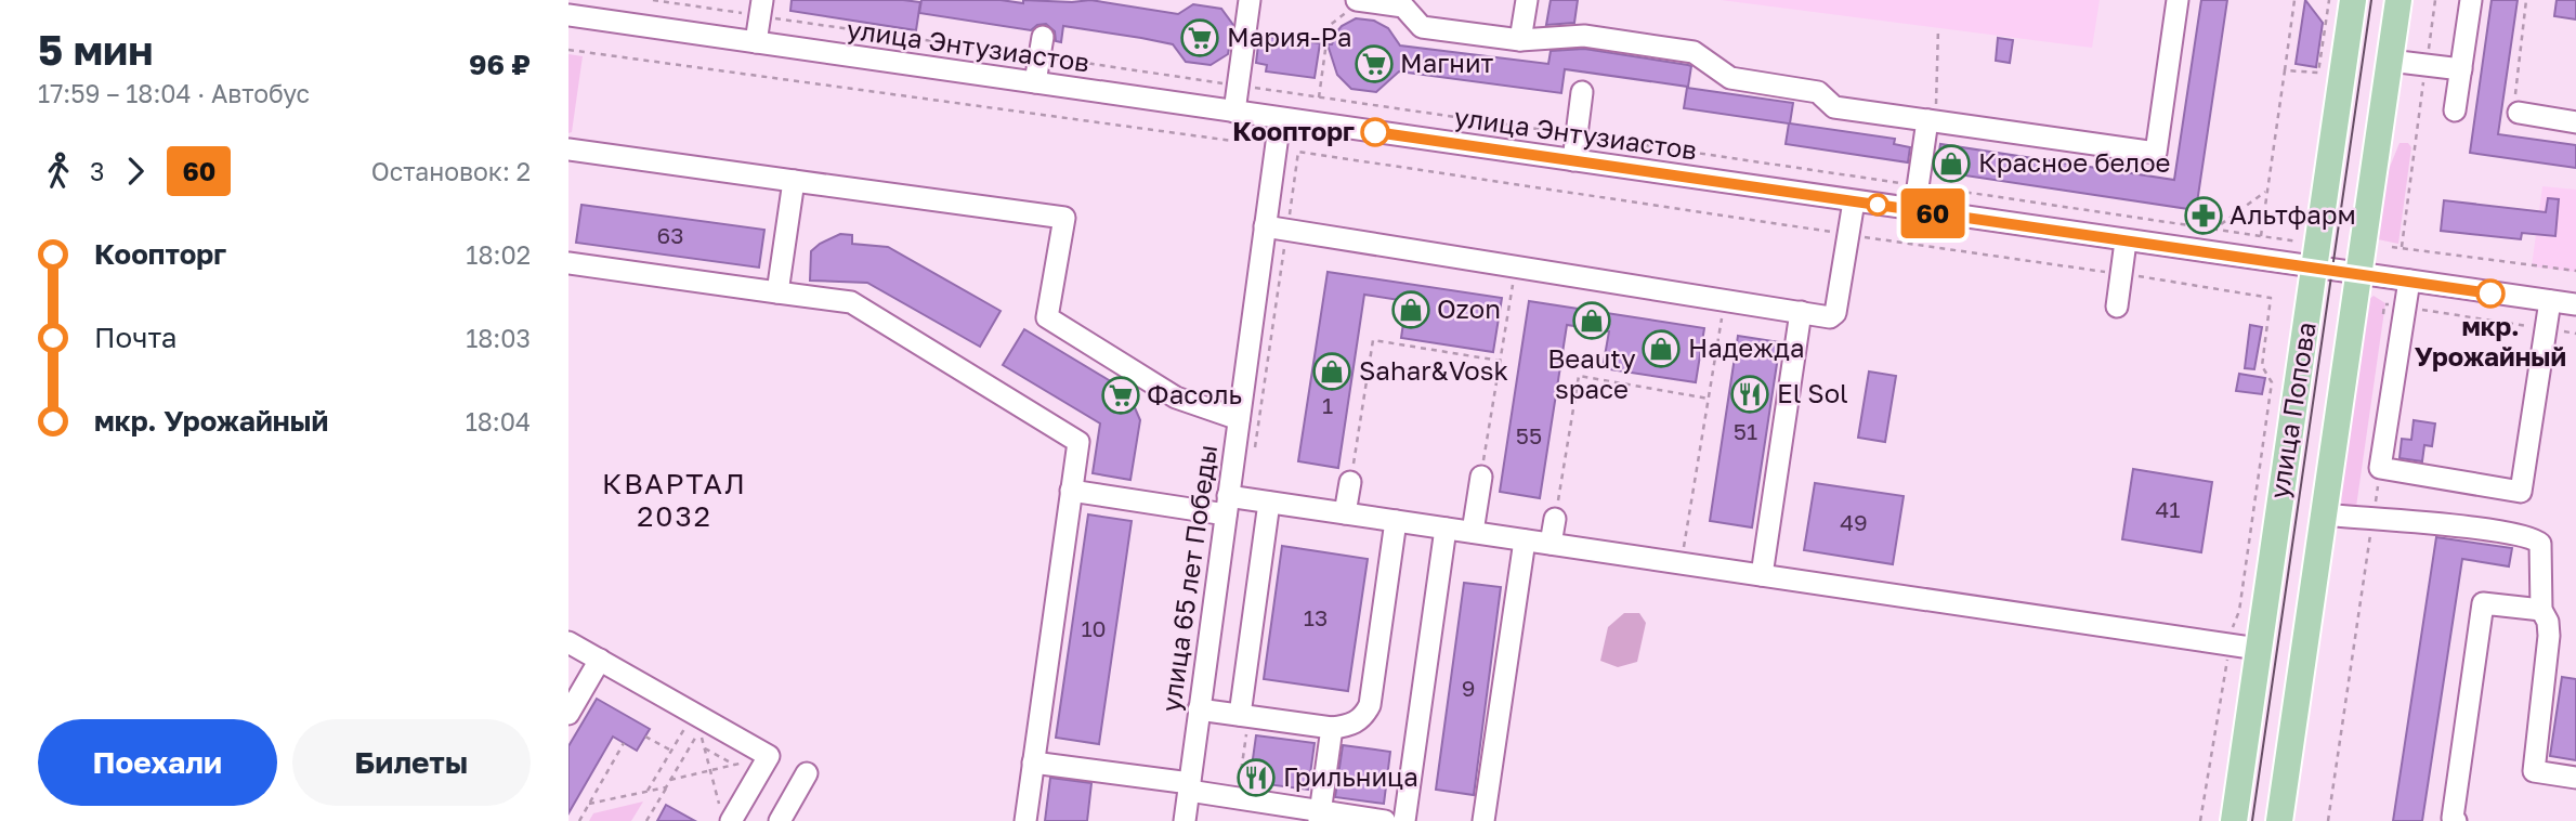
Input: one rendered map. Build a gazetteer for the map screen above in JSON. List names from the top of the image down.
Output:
{
  "streets": {
    "main road": ["улица Попова"],
    "street": ["улица Энтузиастов", "улица 65 лет Победы"]
  },
  "crossings": [
    ["улица Энтузиастов", "улица Попова"],
    ["улица Энтузиастов", "улица 65 лет Победы"]
  ],
  "districts": ["КВАРТАЛ 2032"],
  "places": {
    "supermarket": ["Мария-Ра", "Магнит", "Фасоль"],
    "other": ["Коопторг", "мкр. Урожайный"],
    "shop": [
      "Красное белое",
      "Ozon",
      "Beauty space",
      "Надежда",
      "Sahar&Vosk"
    ],
    "pharmacy": ["Альтфарм"],
    "restaurant": ["El Sol", "Грильница"]
  },
  "lines": ["bus line 60"],
  "house_numbers": [
    "63",
    "1",
    "51",
    "55",
    "41",
    "49",
    "13",
    "10",
    "9"
  ],
  "page": {
    "heading": ["5 мин", "17:59 – 18:04 · Автобус", "96 ₽"],
    "on_map": "60",
    "legs": ["3", "60", "Остановок: 2"],
    "list": [
      {
        "name": "Коопторг",
        "value": "18:02"
      },
      {
        "name": "Почта",
        "value": "18:03"
      },
      {
        "name": "мкр. Урожайный",
        "value": "18:04"
      }
    ],
    "buttons": ["Поехали", "Билеты"]
  }
}
